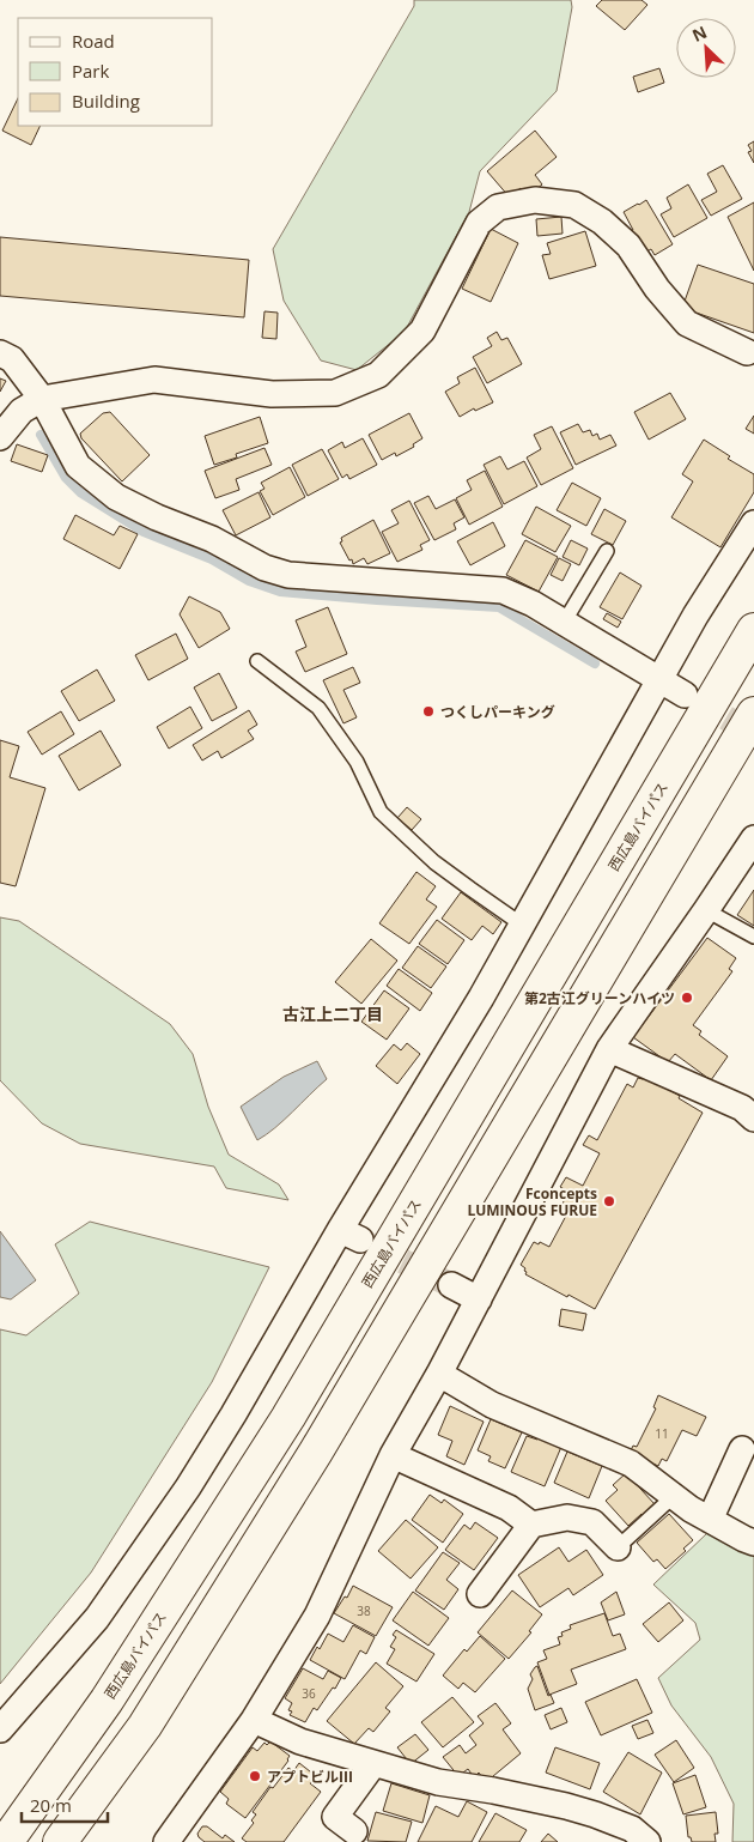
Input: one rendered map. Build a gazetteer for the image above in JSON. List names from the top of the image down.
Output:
{
  "streets": {
    "highway": ["西広島バイパス"]
  },
  "districts": ["古江上二丁目"],
  "places": [
    "つくしパーキング",
    "第2古江グリーンハイツ",
    "Fconcepts LUMINOUS FURUE",
    "アプトビルIII"
  ],
  "house_numbers": ["11", "38", "36"],
  "legend": ["Road", "Park", "Building"],
  "scale_bar": "20 m",
  "north": "top left"
}
